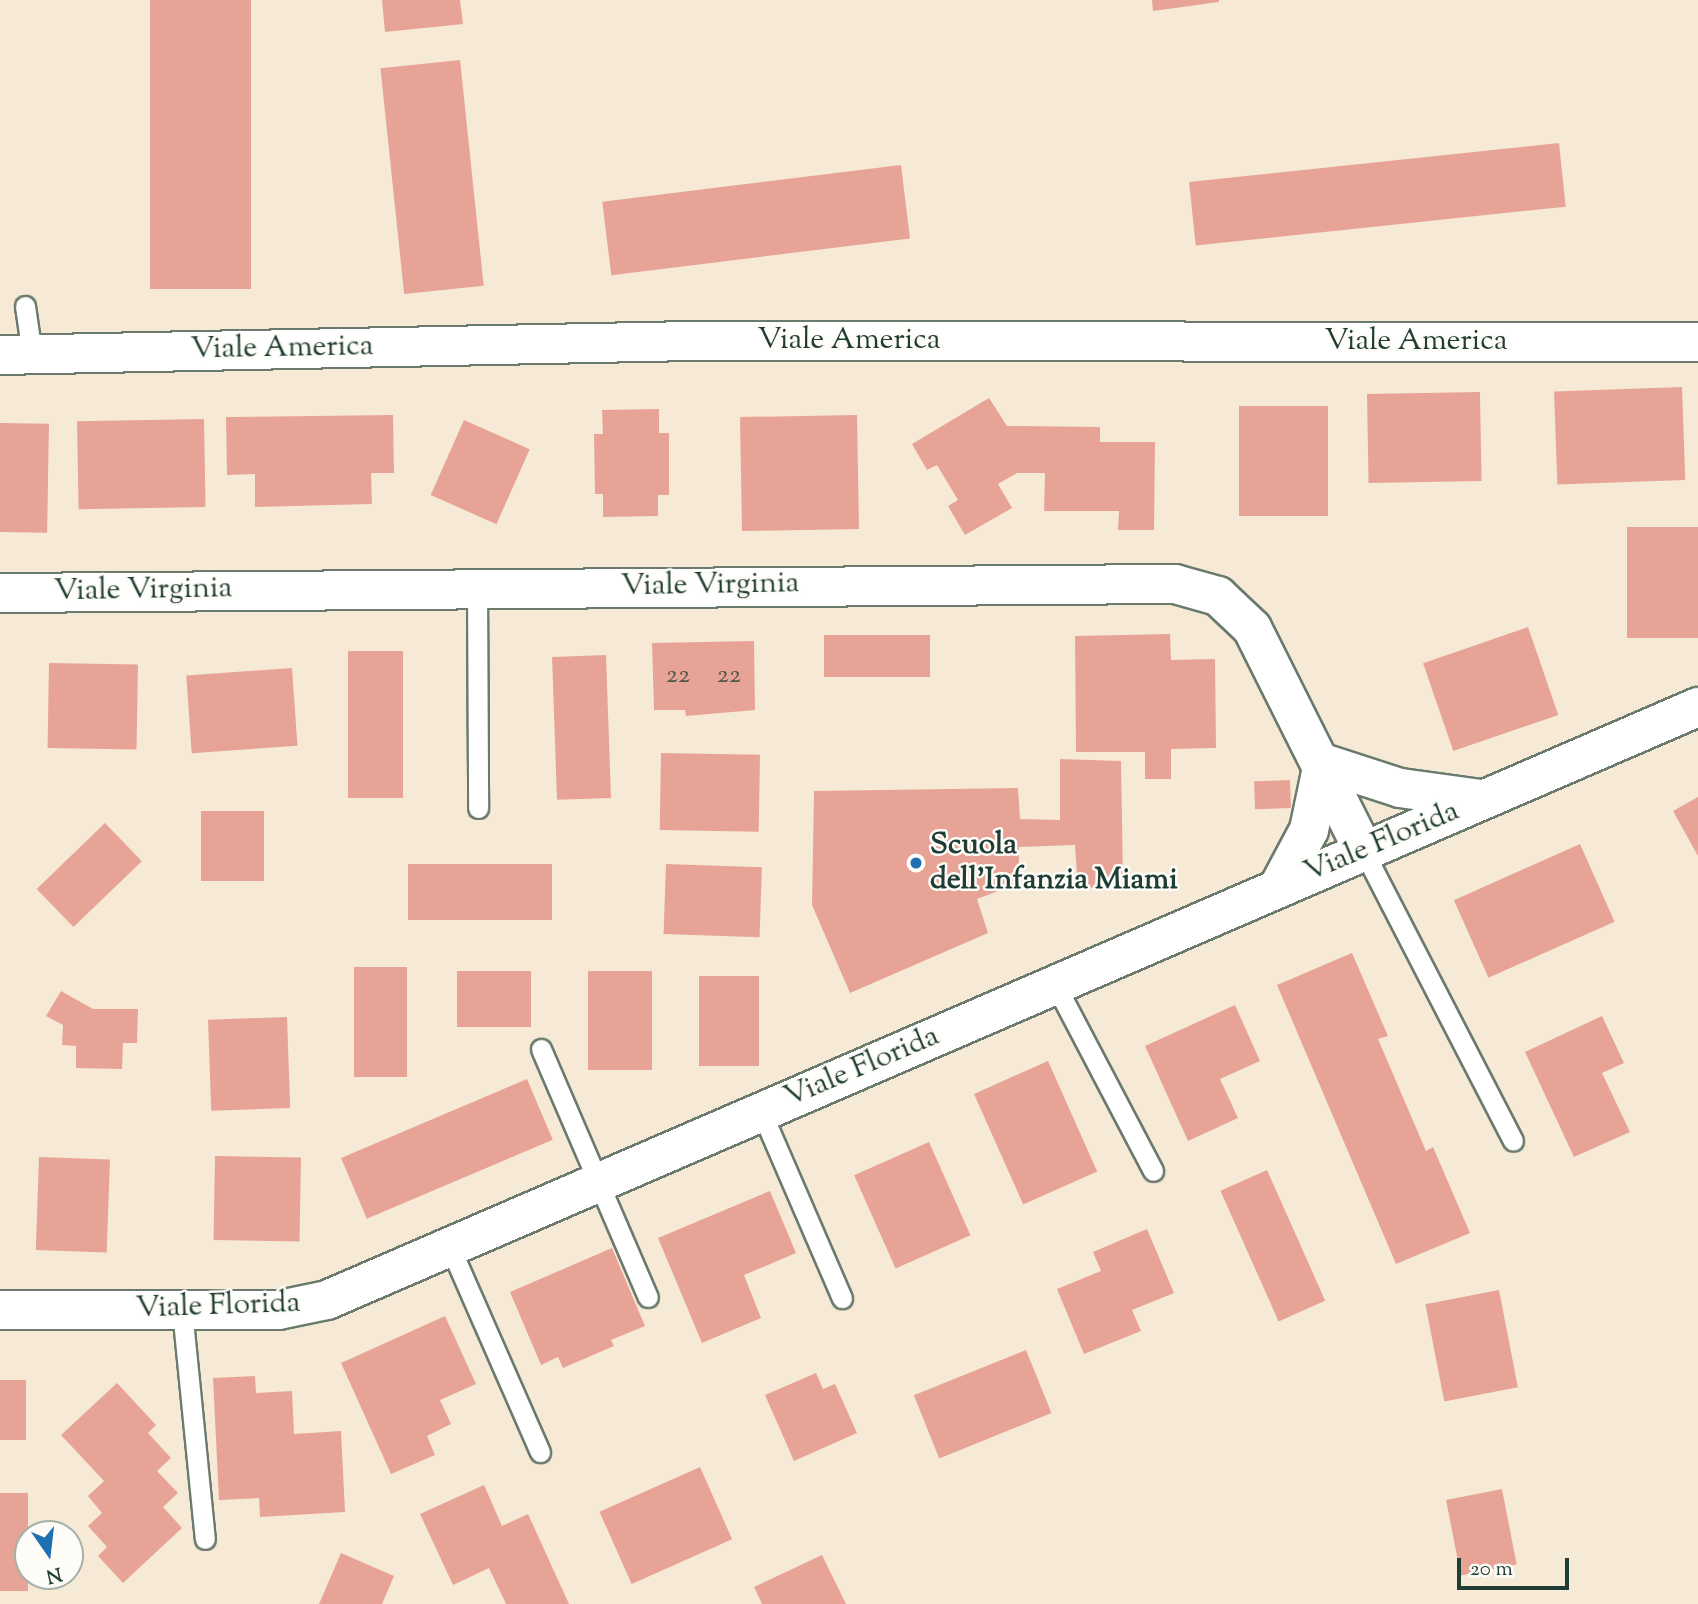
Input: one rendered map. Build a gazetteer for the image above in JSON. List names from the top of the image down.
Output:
{
  "streets": {
    "street": ["Viale America", "Viale Virginia", "Viale Florida"]
  },
  "crossings": [
    ["Viale Virginia", "Viale Florida"]
  ],
  "places": ["Scuola dell'Infanzia Miami"],
  "house_numbers": ["22", "22"],
  "scale_bar": "20 m",
  "north": "bottom"
}
